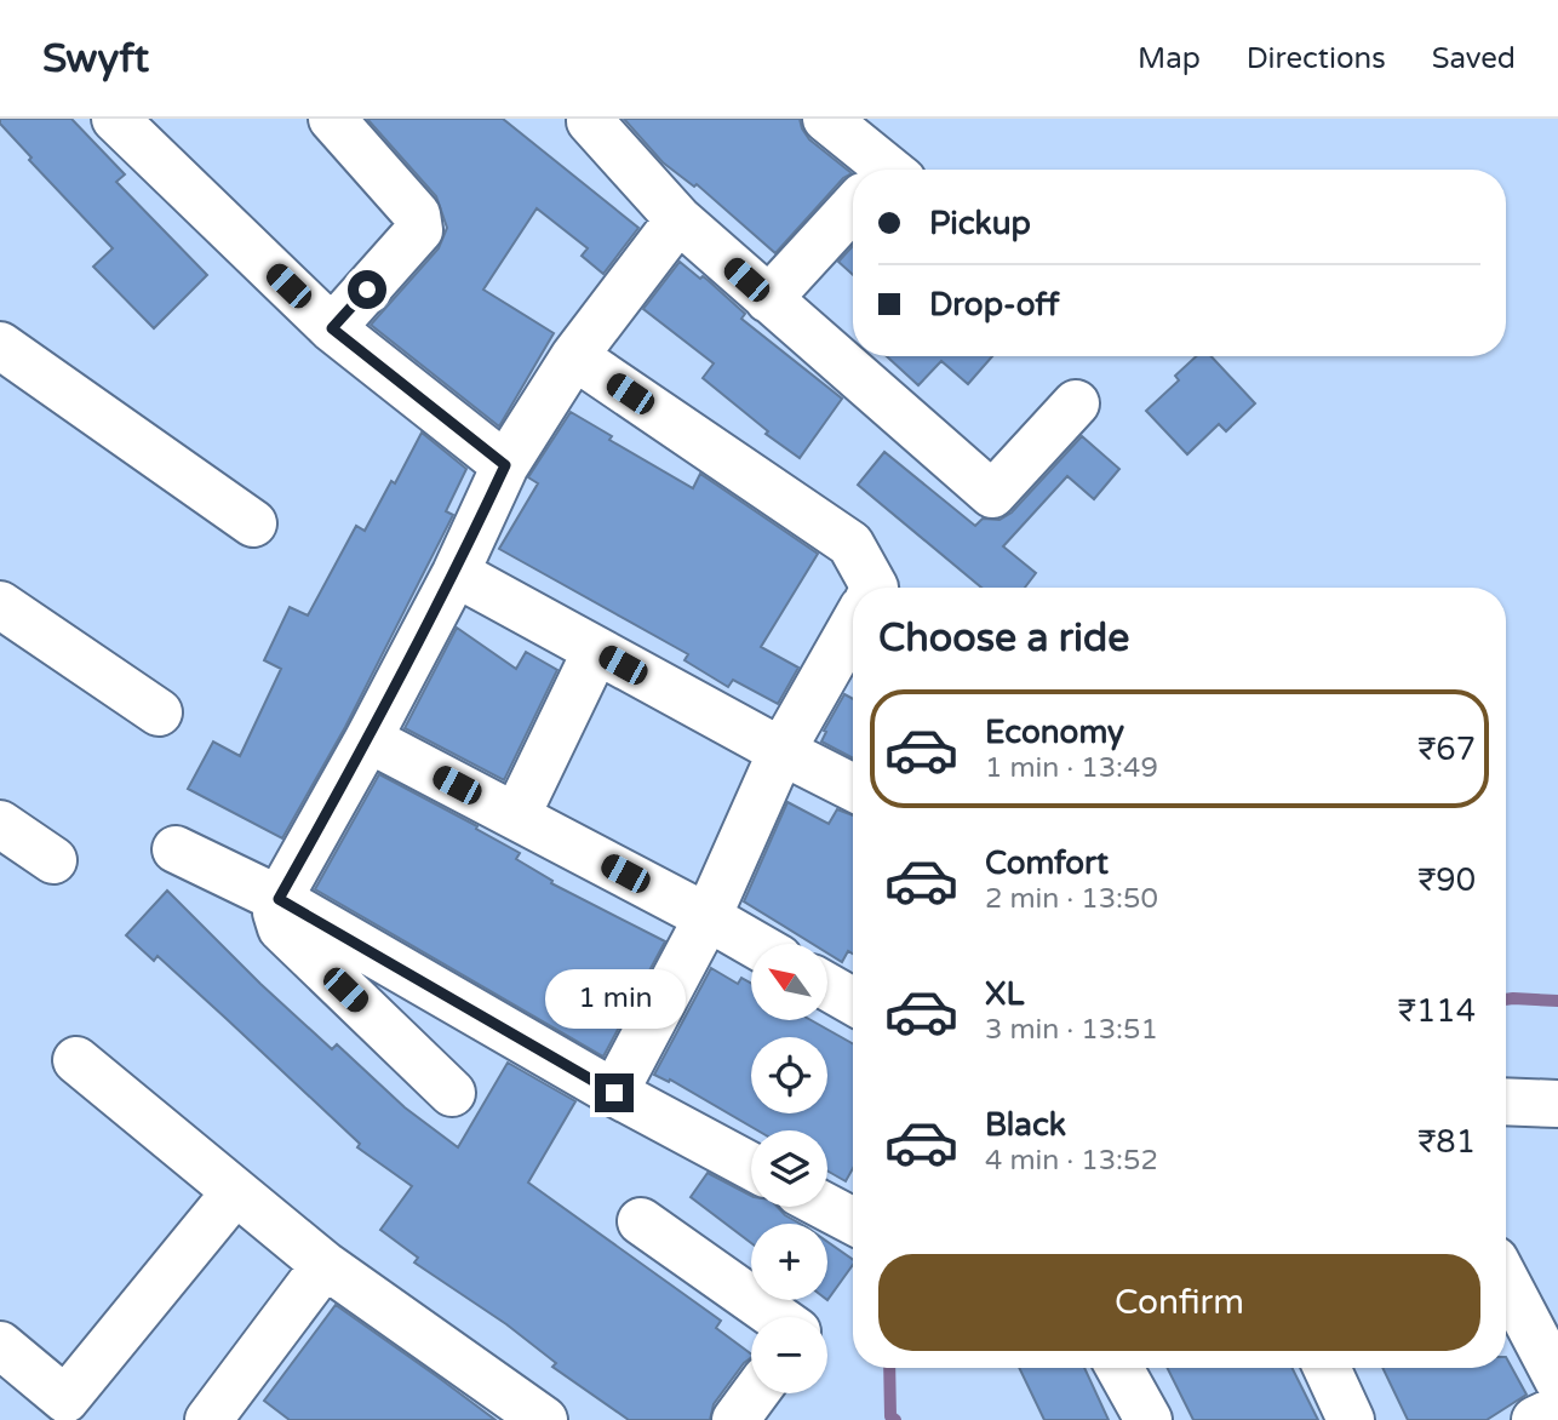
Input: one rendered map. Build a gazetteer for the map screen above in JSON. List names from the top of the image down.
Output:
{
  "north": "top left",
  "page": {
    "header": "Swyft",
    "nav": ["Map", "Directions", "Saved"],
    "banner": ["Pickup", "Drop-off"],
    "heading": "Choose a ride",
    "list": [
      {
        "name": "Economy",
        "note": "1 min · 13:49",
        "value": "₹67"
      },
      {
        "name": "Comfort",
        "note": "2 min · 13:50",
        "value": "₹90"
      },
      {
        "name": "XL",
        "note": "3 min · 13:51",
        "value": "₹114"
      },
      {
        "name": "Black",
        "note": "4 min · 13:52",
        "value": "₹81"
      }
    ],
    "map_buttons": ["+", "−"],
    "bubble": "1 min",
    "buttons": "Confirm"
  }
}
